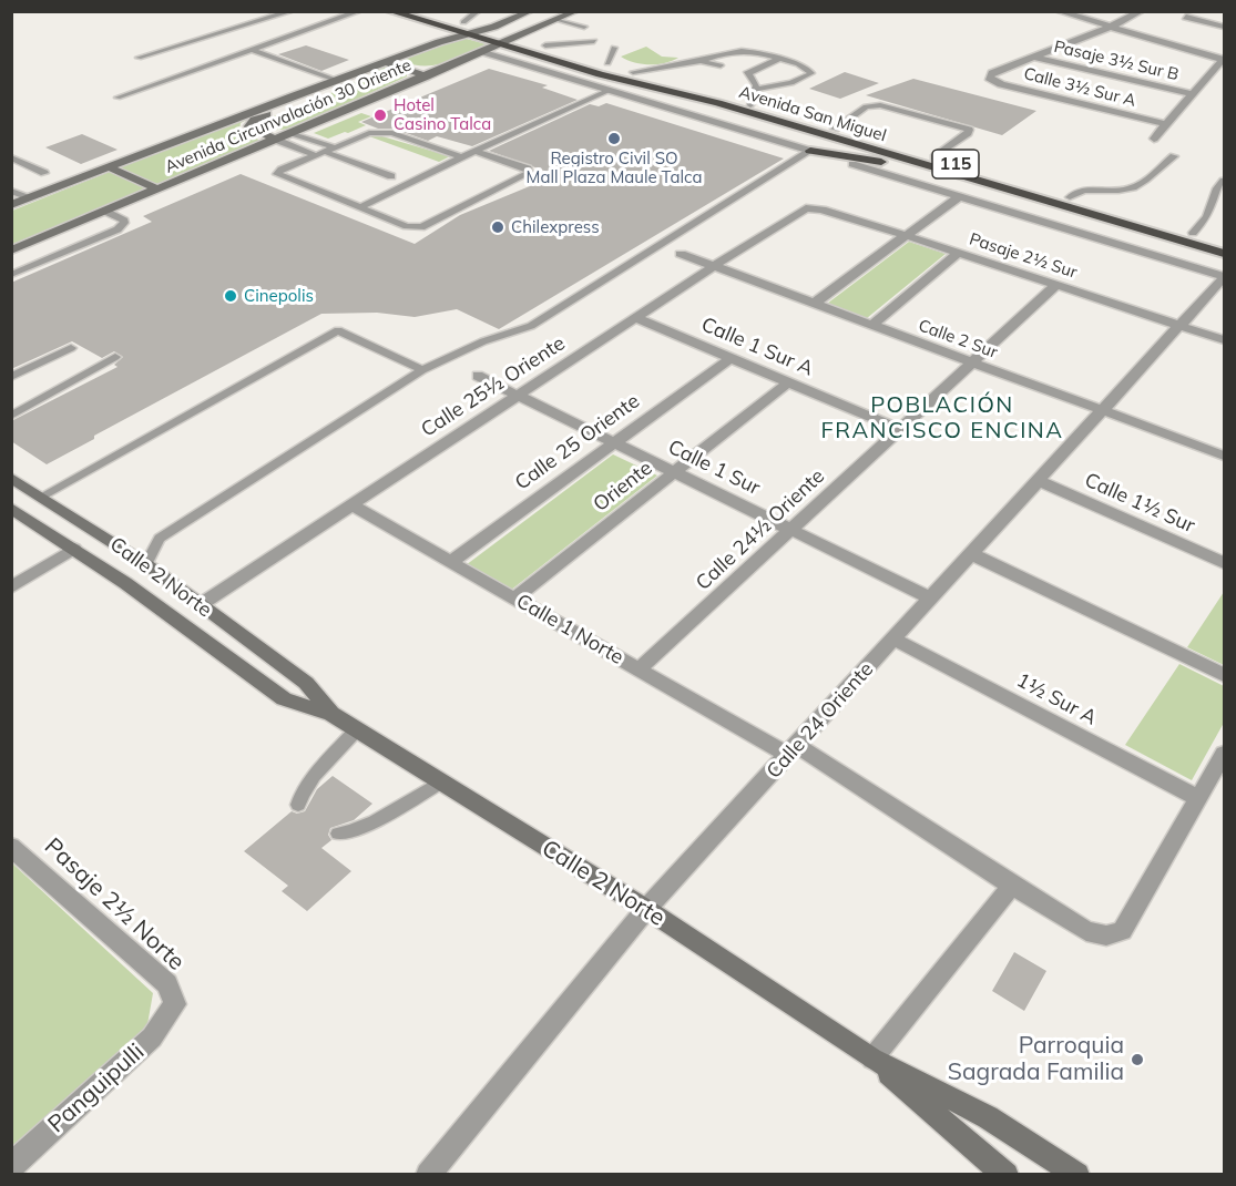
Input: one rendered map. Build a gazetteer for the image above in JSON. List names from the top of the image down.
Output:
{
  "streets": {
    "highway": ["Avenida San Miguel", "115"],
    "main road": ["Avenida Circunvalación 30 Oriente", "Calle 2 Norte"],
    "street": [
      "Pasaje 3½ Sur B",
      "Calle 3½ Sur A",
      "Pasaje 2½ Sur",
      "Calle 2 Sur",
      "Calle 1 Sur A",
      "Calle 25½ Oriente",
      "Calle 25 Oriente",
      "Calle 1 Sur",
      "Oriente",
      "Calle 1½ Sur",
      "Calle 24½ Oriente",
      "Calle 1 Norte",
      "1½ Sur A",
      "Calle 24 Oriente",
      "Pasaje 2½ Norte",
      "Panguipulli"
    ]
  },
  "crossings": [
    ["Pasaje 3½ Sur B", "Calle 3½ Sur A"],
    ["Avenida San Miguel", "Avenida Circunvalación 30 Oriente"],
    ["Avenida San Miguel", "Calle 24 Oriente"],
    ["Pasaje 2½ Sur", "Calle 25½ Oriente"],
    ["Pasaje 2½ Sur", "Calle 24½ Oriente"],
    ["Pasaje 2½ Sur", "Calle 24 Oriente"],
    ["Calle 2 Sur", "Calle 25½ Oriente"],
    ["Calle 2 Sur", "Calle 24½ Oriente"],
    ["Calle 2 Sur", "Calle 24 Oriente"],
    ["Calle 1 Sur A", "Calle 25½ Oriente"],
    ["Calle 1 Sur A", "Calle 25 Oriente"],
    ["Calle 1 Sur A", "Oriente"],
    ["Calle 1 Sur A", "Calle 24½ Oriente"],
    ["Calle 25½ Oriente", "Calle 1 Sur"],
    ["Calle 25½ Oriente", "Calle 2 Norte"],
    ["Calle 25½ Oriente", "Calle 1 Norte"],
    ["Calle 25 Oriente", "Calle 1 Sur"],
    ["Calle 25 Oriente", "Calle 1 Norte"],
    ["Calle 1 Sur", "Oriente"],
    ["Calle 1 Sur", "Calle 24½ Oriente"],
    ["Calle 1 Sur", "Calle 24 Oriente"],
    ["Oriente", "Calle 1 Norte"],
    ["Calle 1½ Sur", "Calle 24 Oriente"],
    ["Calle 24½ Oriente", "Calle 1 Norte"],
    ["Calle 2 Norte", "Calle 24 Oriente"],
    ["Calle 1 Norte", "1½ Sur A"],
    ["Calle 1 Norte", "Calle 24 Oriente"],
    ["1½ Sur A", "Calle 24 Oriente"],
    ["Pasaje 2½ Norte", "Panguipulli"]
  ],
  "districts": ["POBLACIÓN FRANCISCO ENCINA"],
  "places": [
    "Hotel Casino Talca",
    "Registro Civil SO Mall Plaza Maule Talca",
    "Chilexpress",
    "Cinepolis",
    "Parroquia Sagrada Familia"
  ]
}
